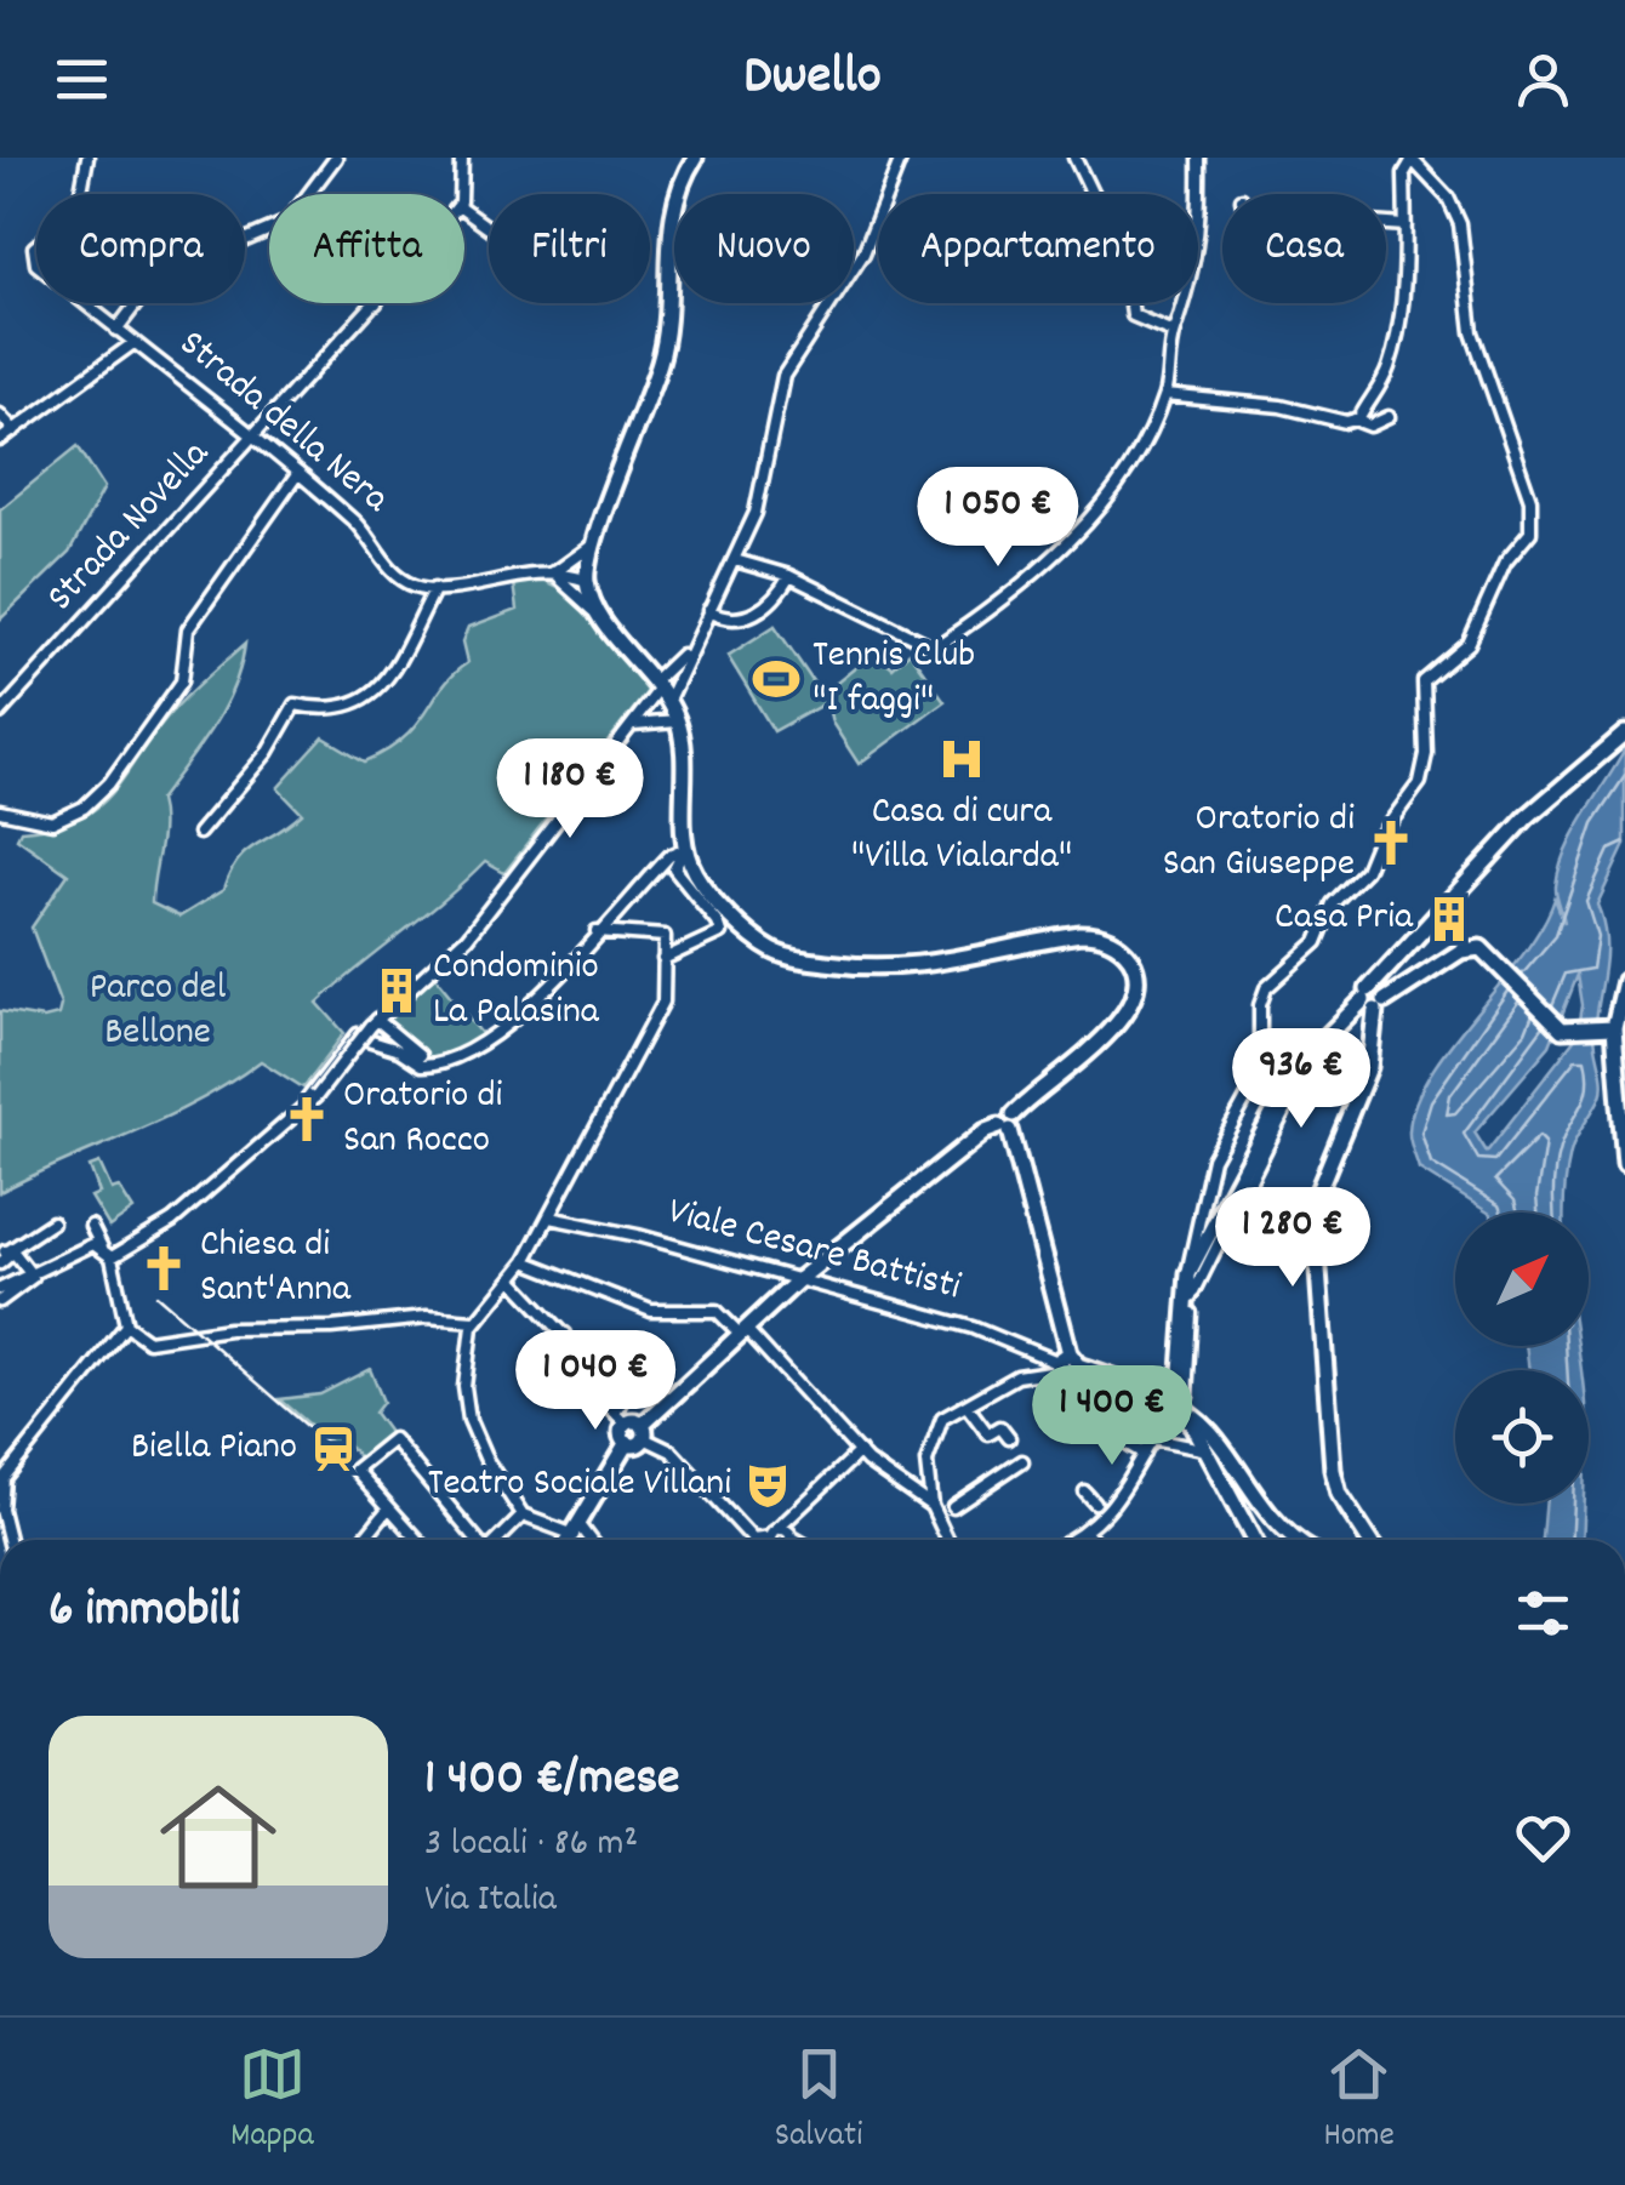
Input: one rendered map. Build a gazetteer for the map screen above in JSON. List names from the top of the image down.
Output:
{
  "streets": {
    "street": ["Strada della Nera", "Strada Novella", "Viale Cesare Battisti"]
  },
  "crossings": [
    ["Strada della Nera", "Strada Novella"]
  ],
  "parks": ["Parco del Bellone"],
  "places": {
    "sports": ["Tennis Club \"I faggi\""],
    "hospital": ["Casa di cura \"Villa Vialarda\""],
    "church": ["Oratorio di San Giuseppe", "Oratorio di San Rocco", "Chiesa di Sant'Anna"],
    "building": ["Casa Pria", "Condominio La Palasina"],
    "station": ["Biella Piano"],
    "theatre": ["Teatro Sociale Villani"]
  },
  "north": "top right",
  "page": {
    "header": "Dwello",
    "chip": [
      "Compra",
      "Affitta",
      "Filtri",
      "Nuovo",
      "Appartamento",
      "Casa"
    ],
    "price": [
      "1 050 €",
      "1 180 €",
      "936 €",
      "1 280 €",
      "1 040 €",
      "1 400 €"
    ],
    "heading": "6 immobili",
    "list": [
      {
        "name": "1 400 €/mese",
        "note": "3 locali · 86 m² · Via Italia"
      }
    ],
    "tabs": ["Mappa", "Salvati", "Home"]
  }
}
